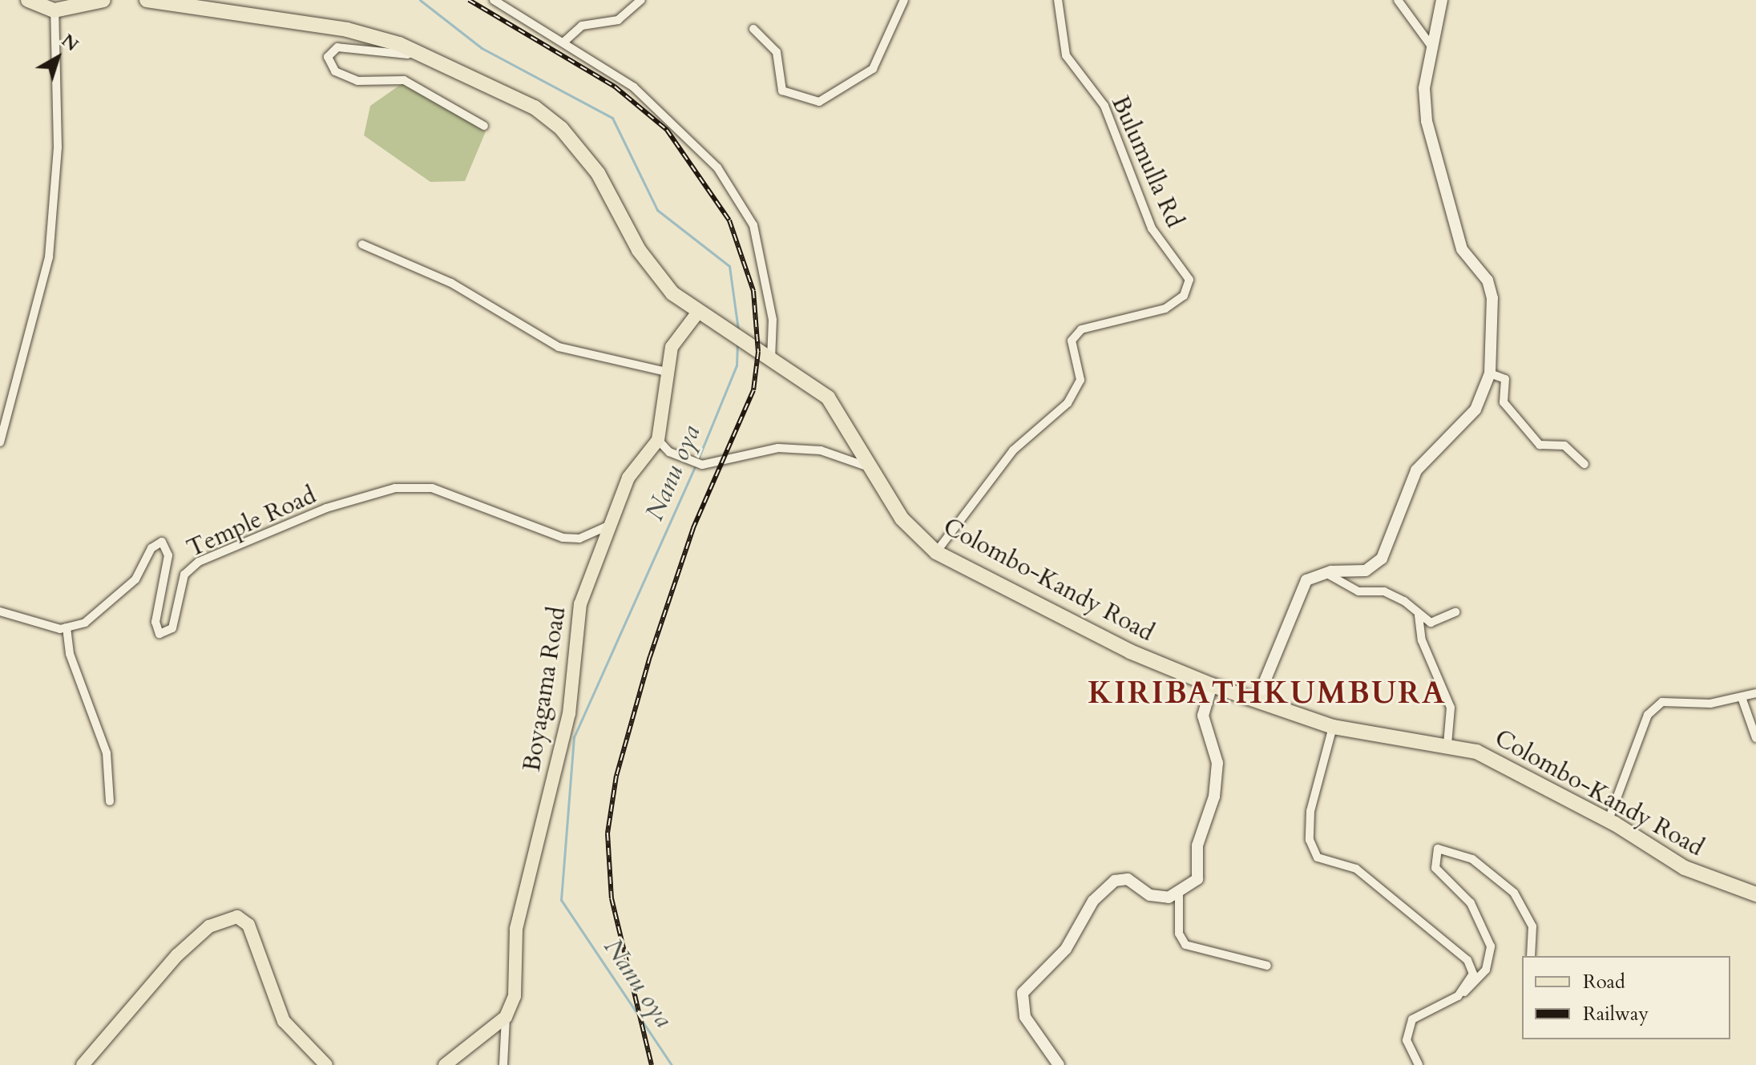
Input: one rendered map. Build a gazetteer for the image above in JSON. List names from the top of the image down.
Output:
{
  "streets": {
    "highway": ["Colombo-Kandy Road"],
    "main road": ["Boyagama Road"],
    "street": ["Bulumulla Rd", "Temple Road"]
  },
  "crossings": [
    ["Bulumulla Rd", "Colombo-Kandy Road"],
    ["Temple Road", "Boyagama Road"]
  ],
  "districts": ["KIRIBATHKUMBURA"],
  "water": ["Nanu oya"],
  "legend": ["Road", "Railway"],
  "north": "top right"
}
